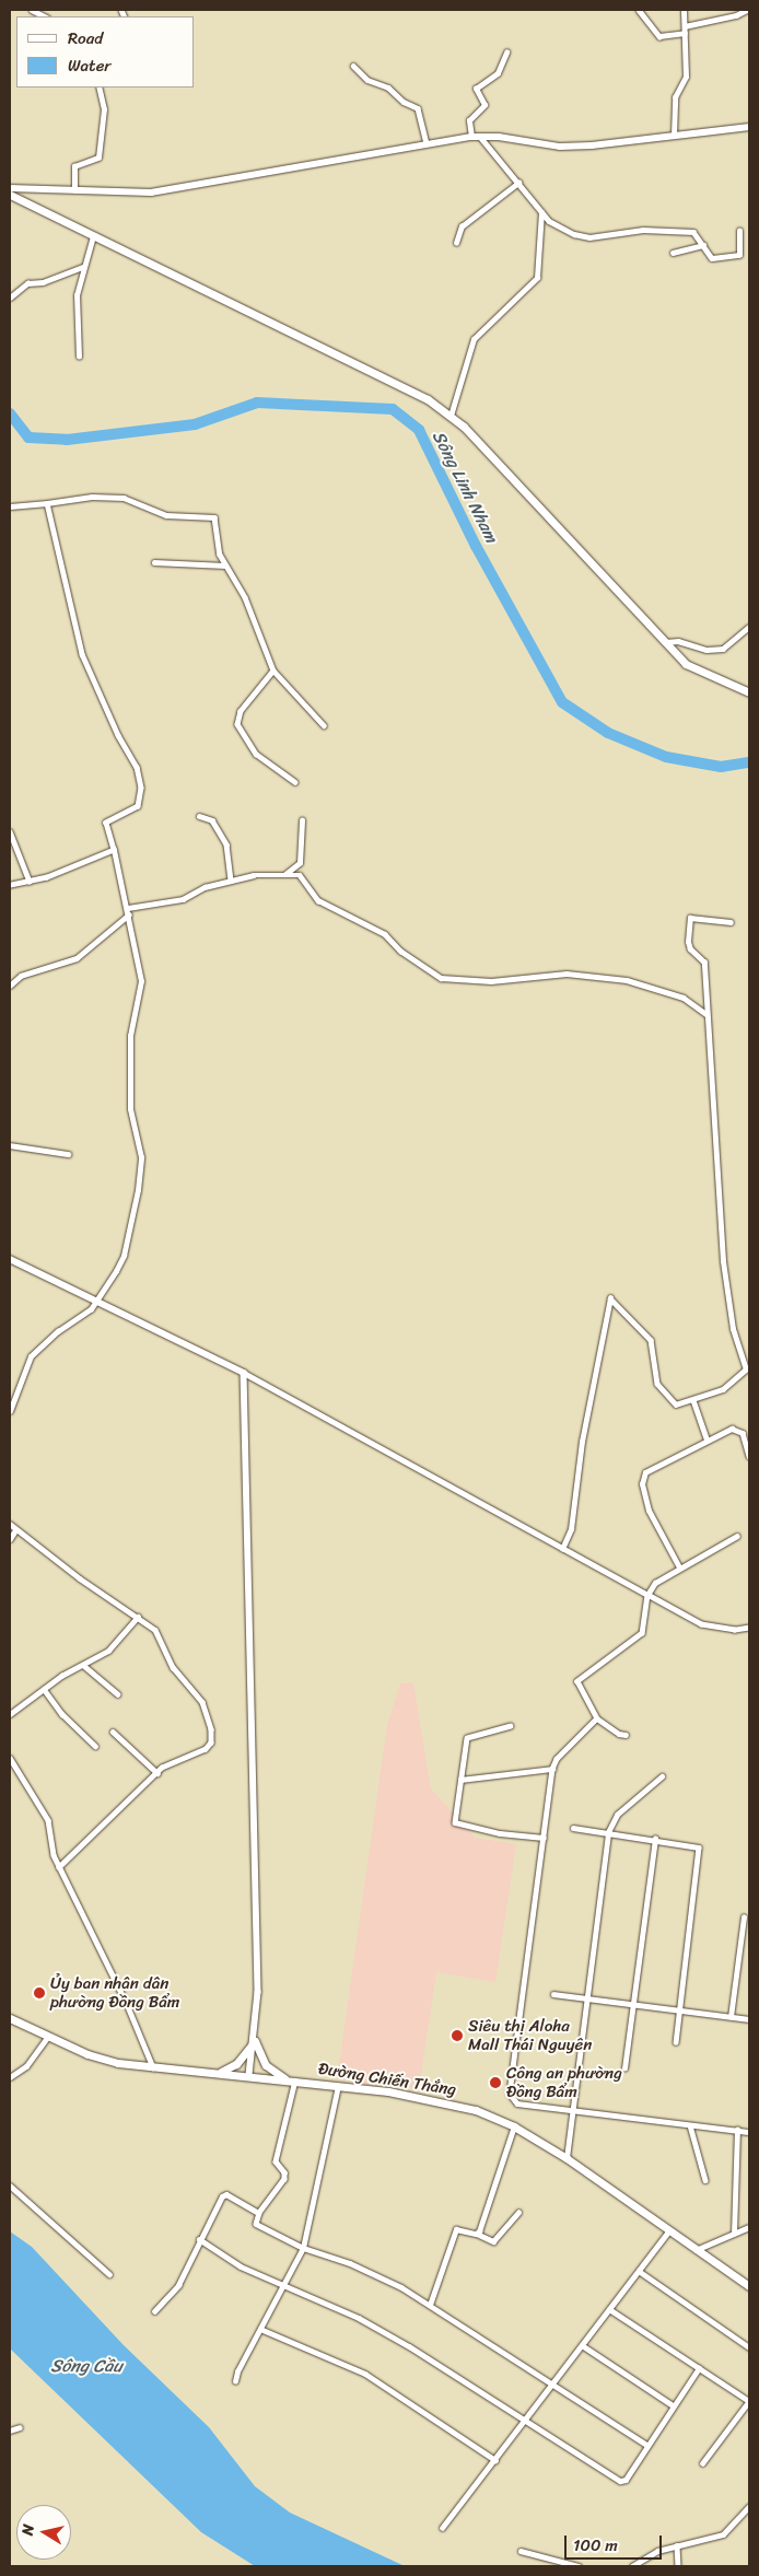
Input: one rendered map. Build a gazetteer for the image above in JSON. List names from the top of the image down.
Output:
{
  "streets": {
    "main road": ["Đường Chiến Thắng"]
  },
  "water": ["Sông Linh Nham", "Sông Cầu"],
  "places": ["Ủy ban nhân dân phường Đồng Bẩm", "Siêu thị Aloha Mall Thái Nguyên", "Công an phường Đồng Bẩm"],
  "legend": ["Road", "Water"],
  "scale_bar": "100 m",
  "north": "left"
}
